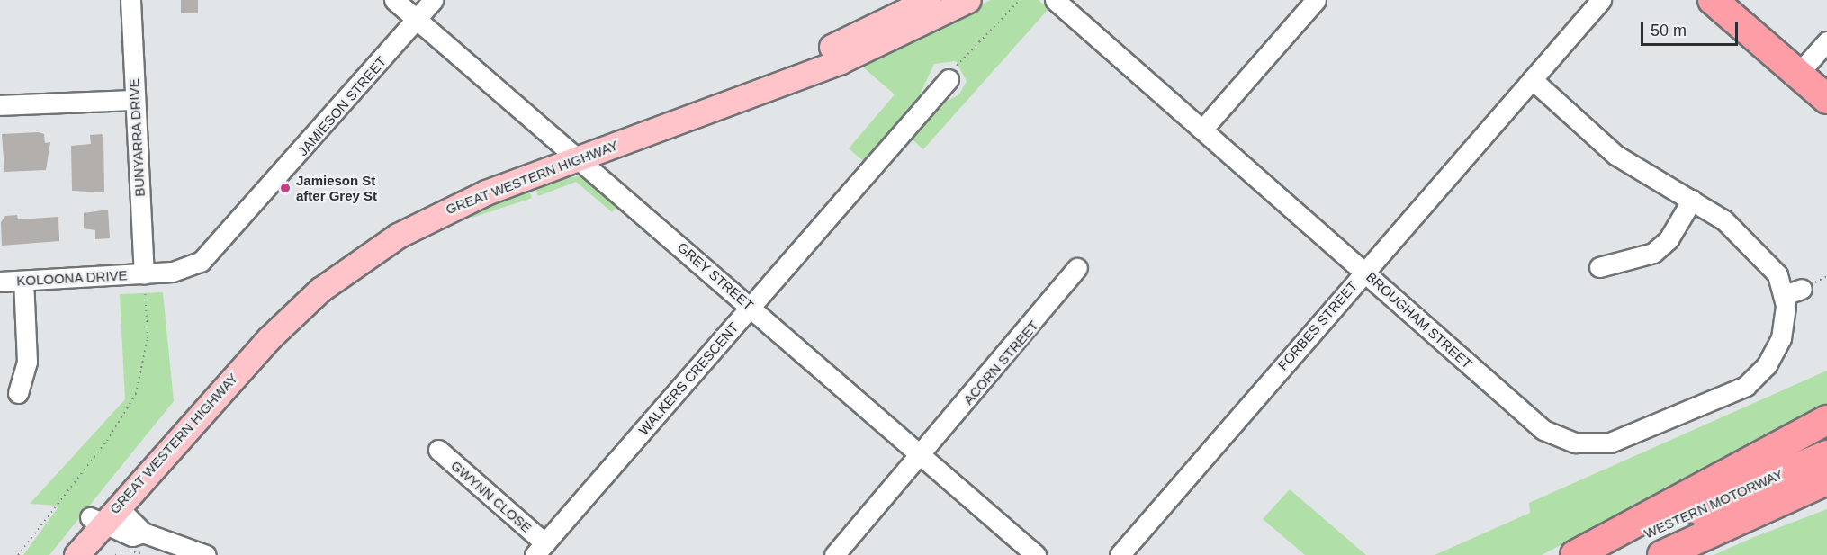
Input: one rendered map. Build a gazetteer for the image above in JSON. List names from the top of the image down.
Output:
{
  "streets": {
    "highway": ["WESTERN MOTORWAY"],
    "main road": ["GREAT WESTERN HIGHWAY"],
    "street": [
      "JAMIESON STREET",
      "BUNYARRA DRIVE",
      "GREY STREET",
      "KOLOONA DRIVE",
      "BROUGHAM STREET",
      "FORBES STREET",
      "ACORN STREET",
      "WALKERS CRESCENT",
      "GWYNN CLOSE"
    ]
  },
  "crossings": [
    ["JAMIESON STREET", "BUNYARRA DRIVE"],
    ["JAMIESON STREET", "GREY STREET"],
    ["JAMIESON STREET", "KOLOONA DRIVE"],
    ["BUNYARRA DRIVE", "KOLOONA DRIVE"],
    ["GREAT WESTERN HIGHWAY", "GREY STREET"],
    ["GREY STREET", "ACORN STREET"],
    ["GREY STREET", "WALKERS CRESCENT"],
    ["BROUGHAM STREET", "FORBES STREET"],
    ["WALKERS CRESCENT", "GWYNN CLOSE"]
  ],
  "places": ["Jamieson St after Grey St"],
  "scale_bar": "50 m"
}
